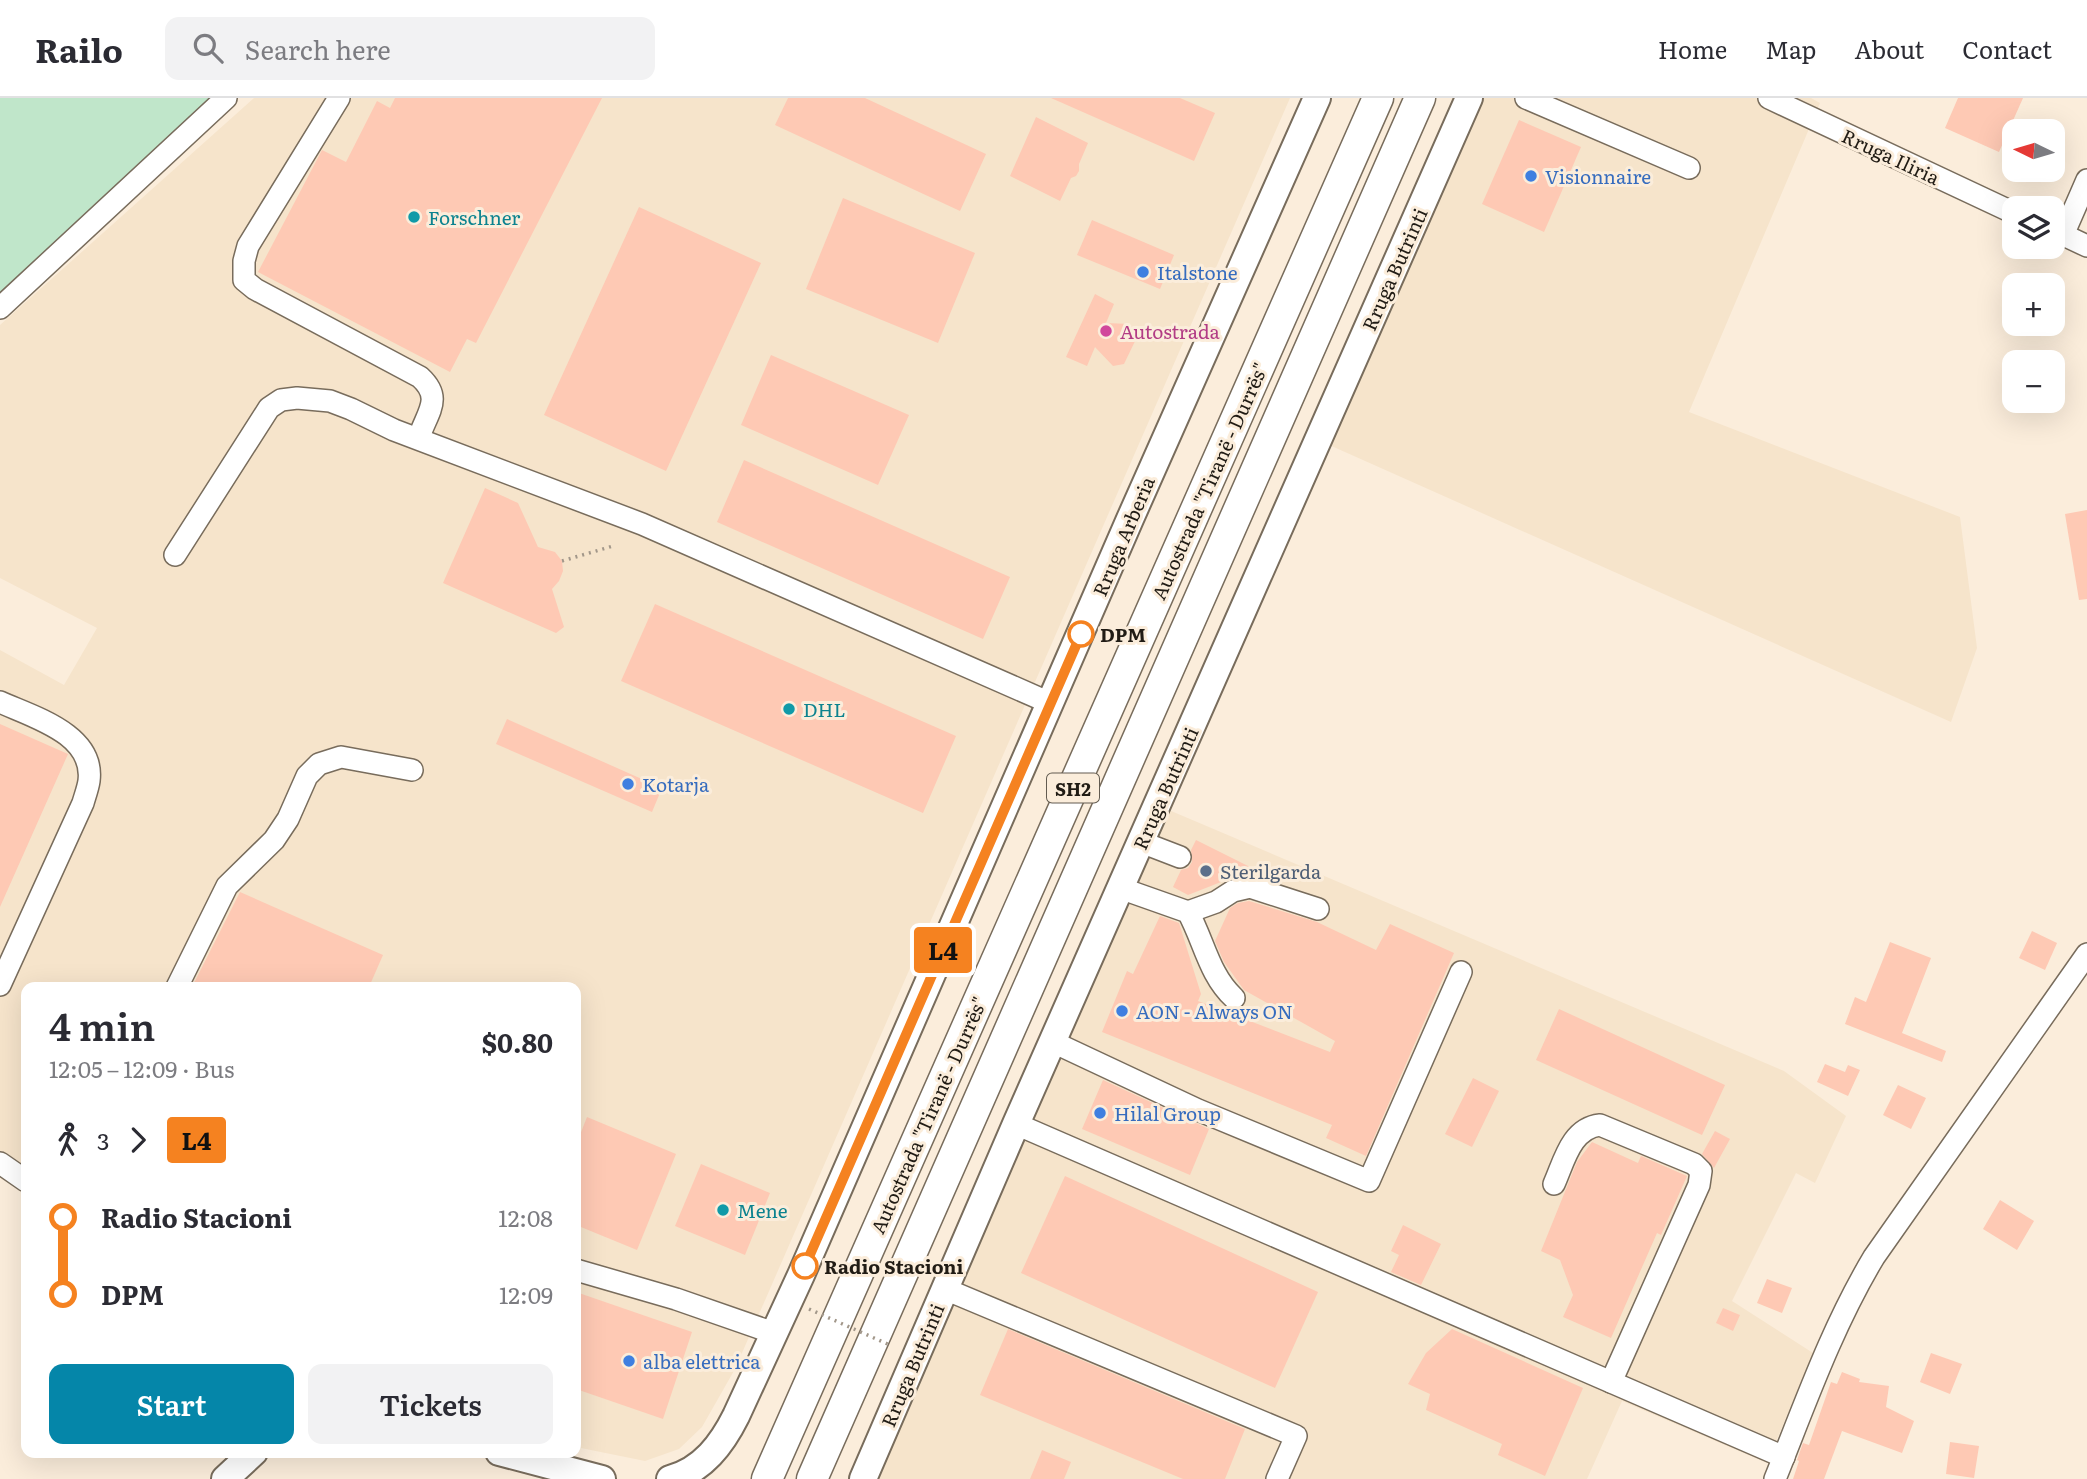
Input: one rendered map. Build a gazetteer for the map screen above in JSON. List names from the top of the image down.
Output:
{
  "streets": {
    "highway": ["Autostrada \"Tiranë - Durrës\"", "SH2"],
    "main road": ["Rruga Butrinti", "Rruga Arberia"],
    "street": ["Rruga Iliria"]
  },
  "places": [
    "Visionnaire",
    "Forschner",
    "Italstone",
    "Autostrada",
    "DPM",
    "DHL",
    "Kotarja",
    "Sterilgarda",
    "AON - Always ON",
    "Hilal Group",
    "Mene",
    "Radio Stacioni",
    "alba elettrica"
  ],
  "lines": ["bus line L4"],
  "north": "left",
  "page": {
    "header": "Railo",
    "search": "Search here",
    "nav": [
      "Home",
      "Map",
      "About",
      "Contact"
    ],
    "on_map": "L4",
    "map_buttons": ["+", "−"],
    "heading": ["4 min", "12:05 – 12:09 · Bus", "$0.80"],
    "legs": ["3", "L4"],
    "list": [
      {
        "name": "Radio Stacioni",
        "value": "12:08"
      },
      {
        "name": "DPM",
        "value": "12:09"
      }
    ],
    "buttons": ["Start", "Tickets"]
  }
}
